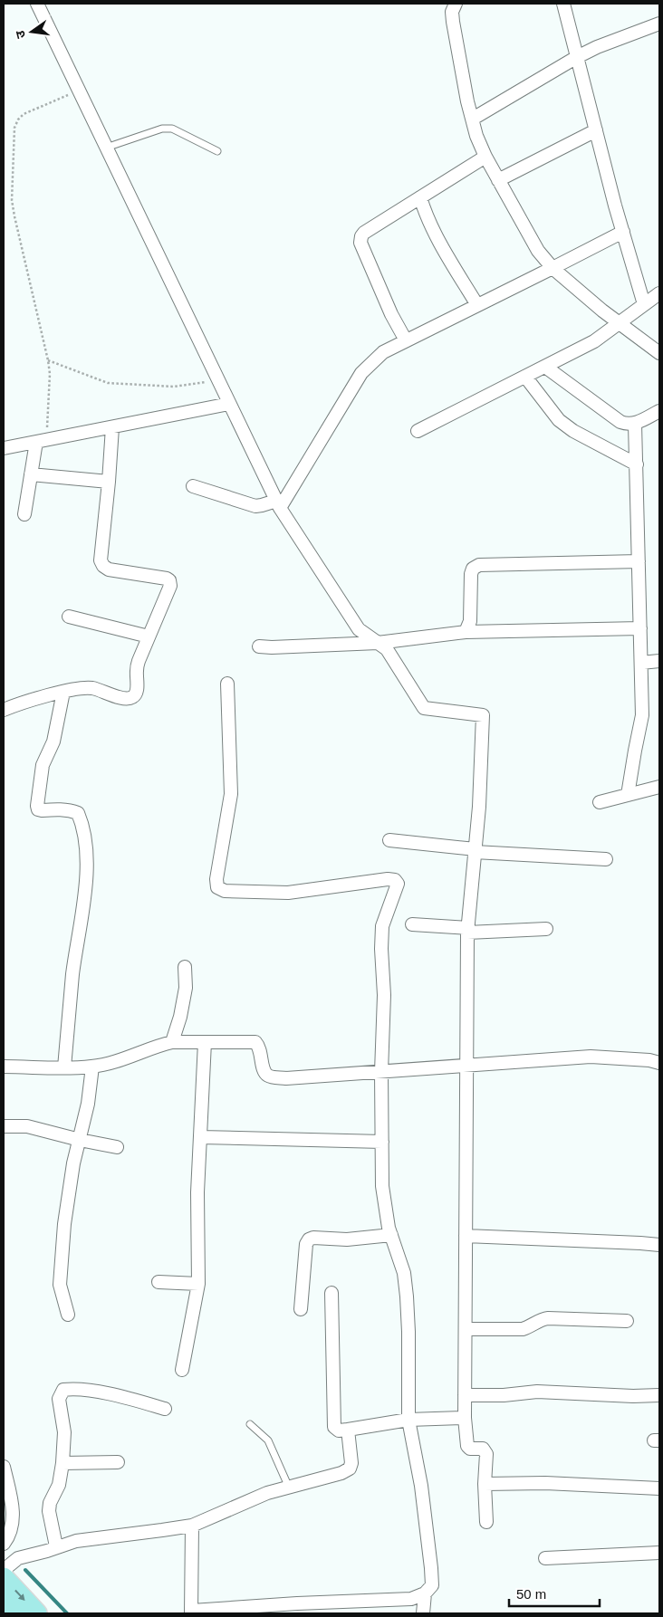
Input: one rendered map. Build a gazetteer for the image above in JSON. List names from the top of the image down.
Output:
{
  "scale_bar": "50 m",
  "north": "left"
}
